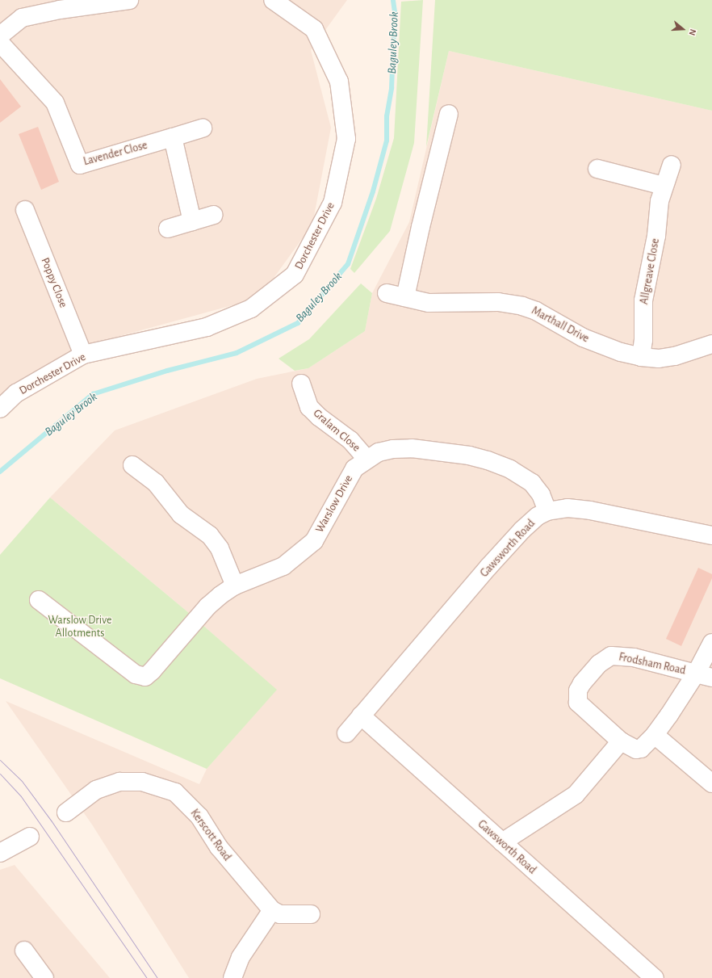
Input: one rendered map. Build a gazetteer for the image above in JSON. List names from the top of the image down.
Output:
{
  "streets": {
    "street": [
      "Lavender Close",
      "Dorchester Drive",
      "Allgreave Close",
      "Poppy Close",
      "Marthall Drive",
      "Gralam Close",
      "Warslow Drive",
      "Gawsworth Road",
      "Frodsham Road",
      "Kerscott Road"
    ]
  },
  "crossings": [
    ["Dorchester Drive", "Poppy Close"],
    ["Allgreave Close", "Marthall Drive"],
    ["Gralam Close", "Warslow Drive"],
    ["Warslow Drive", "Gawsworth Road"]
  ],
  "water": ["Baguley Brook"],
  "parks": ["Warslow Drive Allotments"],
  "north": "right"
}
